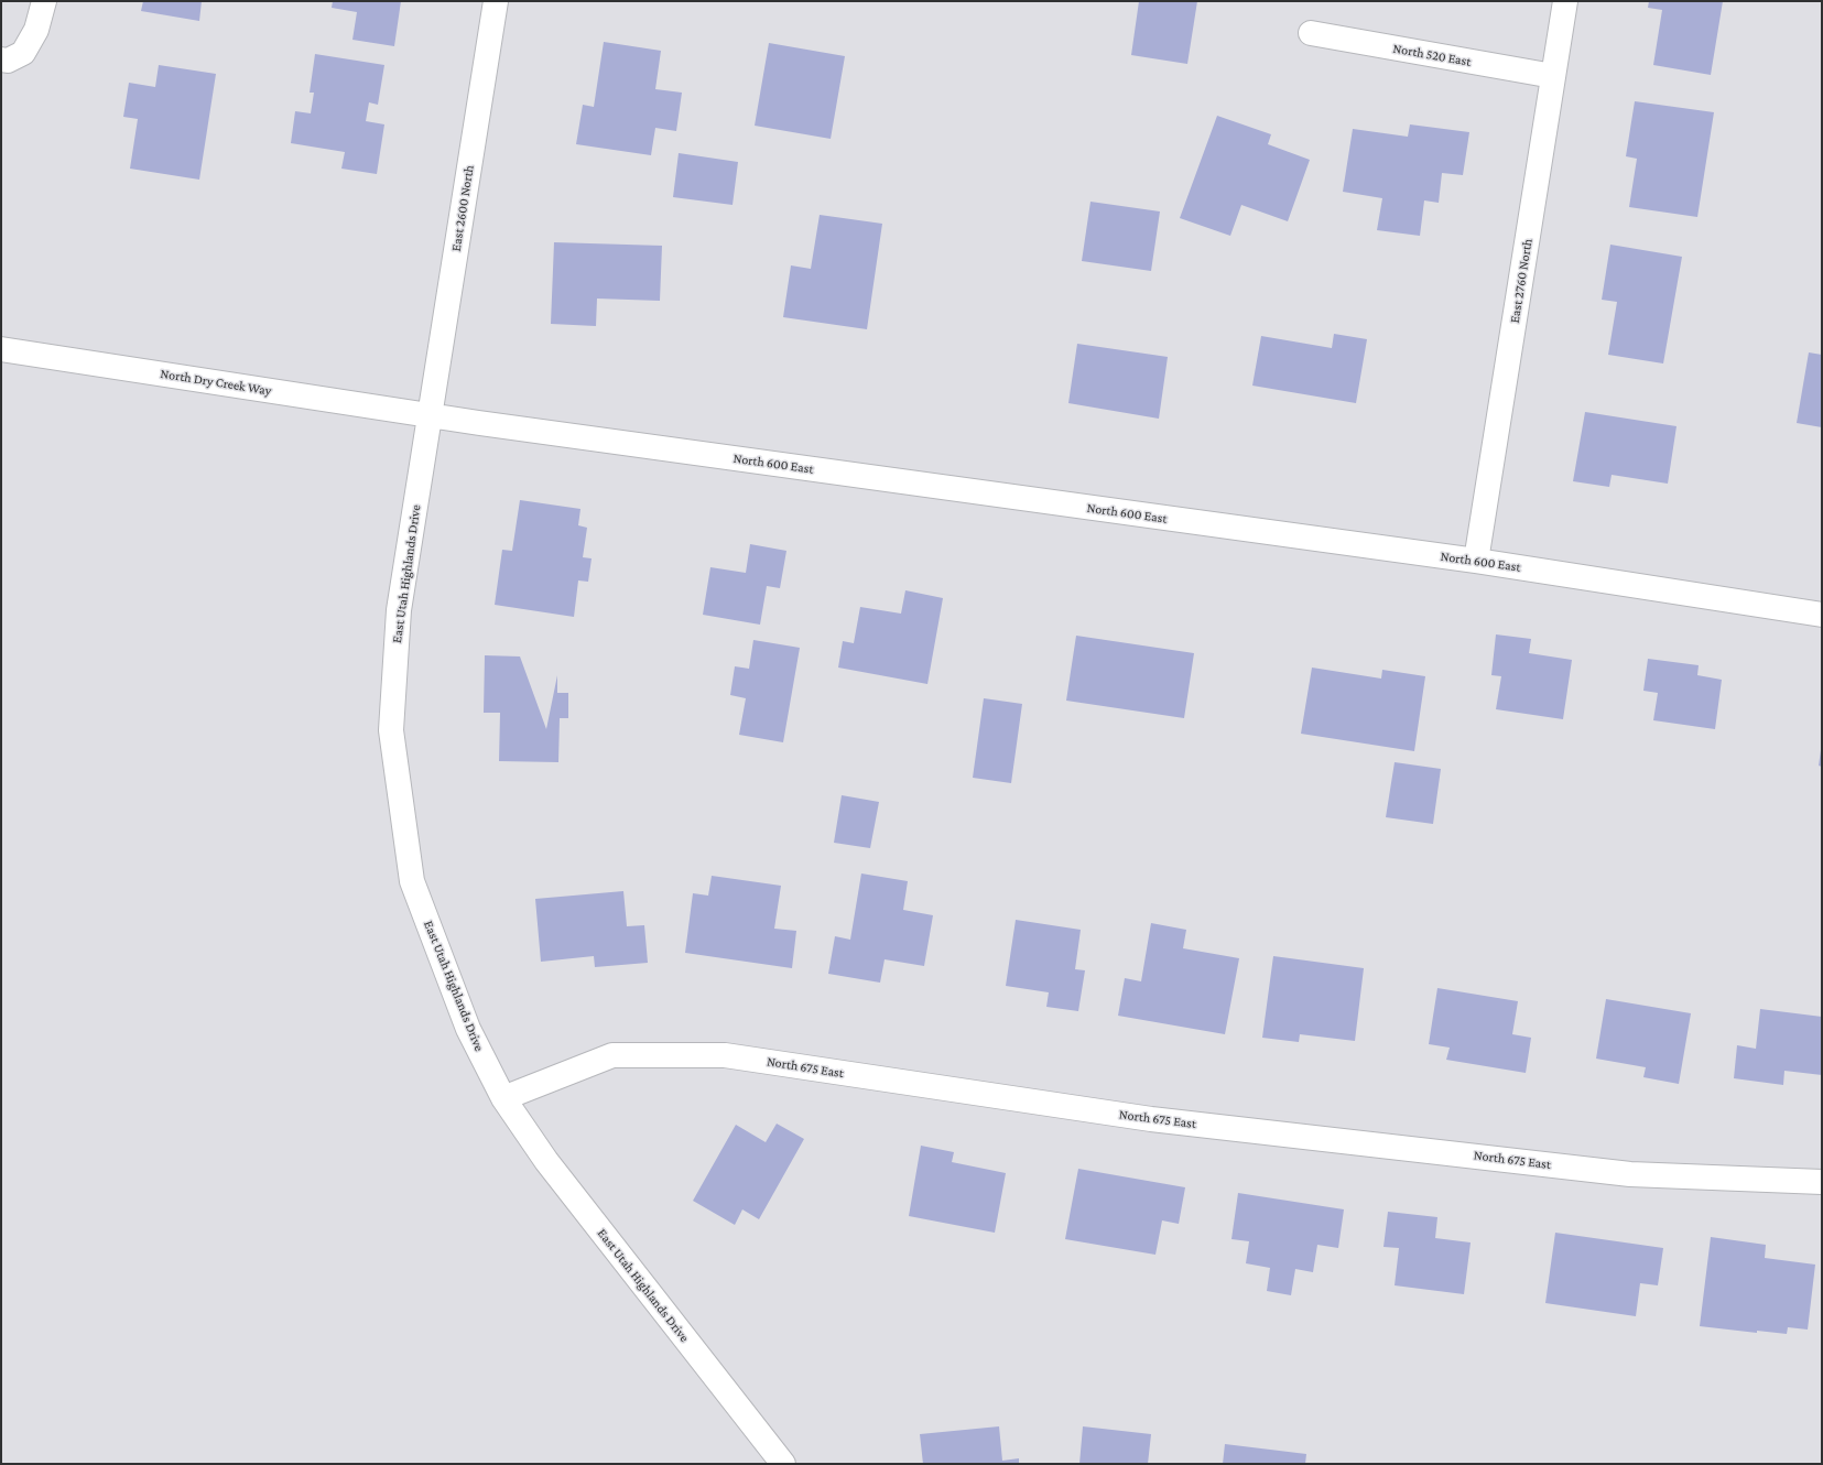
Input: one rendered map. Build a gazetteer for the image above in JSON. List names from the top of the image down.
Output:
{
  "streets": {
    "street": [
      "North 520 East",
      "East 2600 North",
      "East 2760 North",
      "North Dry Creek Way",
      "North 600 East",
      "East Utah Highlands Drive",
      "North 675 East"
    ]
  },
  "crossings": [
    ["North 520 East", "East 2760 North"],
    ["East 2600 North", "North Dry Creek Way"],
    ["East 2600 North", "North 600 East"],
    ["East 2600 North", "East Utah Highlands Drive"],
    ["East 2760 North", "North 600 East"],
    ["North Dry Creek Way", "North 600 East"],
    ["North Dry Creek Way", "East Utah Highlands Drive"],
    ["North 600 East", "East Utah Highlands Drive"],
    ["East Utah Highlands Drive", "North 675 East"]
  ]
}
